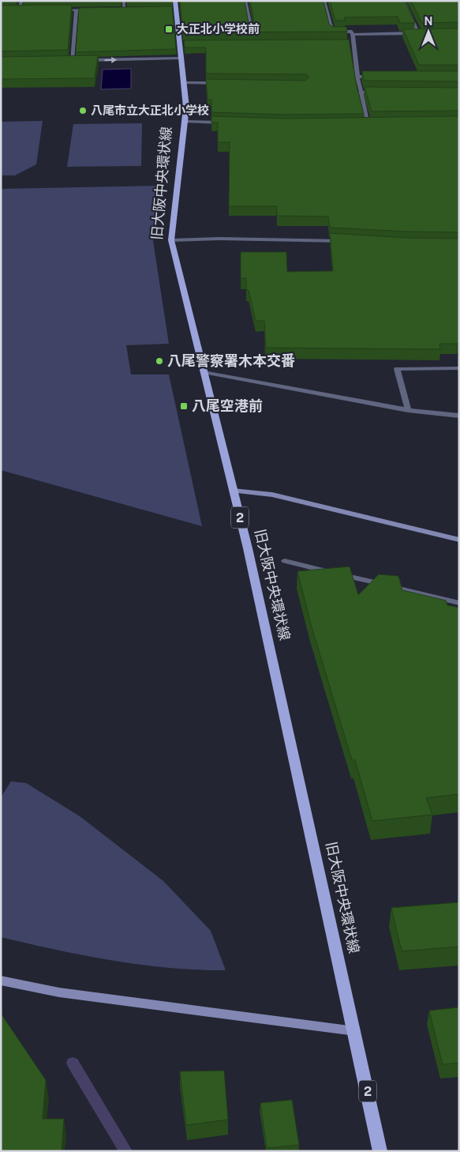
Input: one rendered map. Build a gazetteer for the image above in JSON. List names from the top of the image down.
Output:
{
  "streets": {
    "main road": ["旧大阪中央環状線", "2"]
  },
  "places": {
    "transit": ["大正北小学校前", "八尾空港前"],
    "other": ["八尾市立大正北小学校", "八尾警察署木本交番"]
  },
  "north": "top"
}
